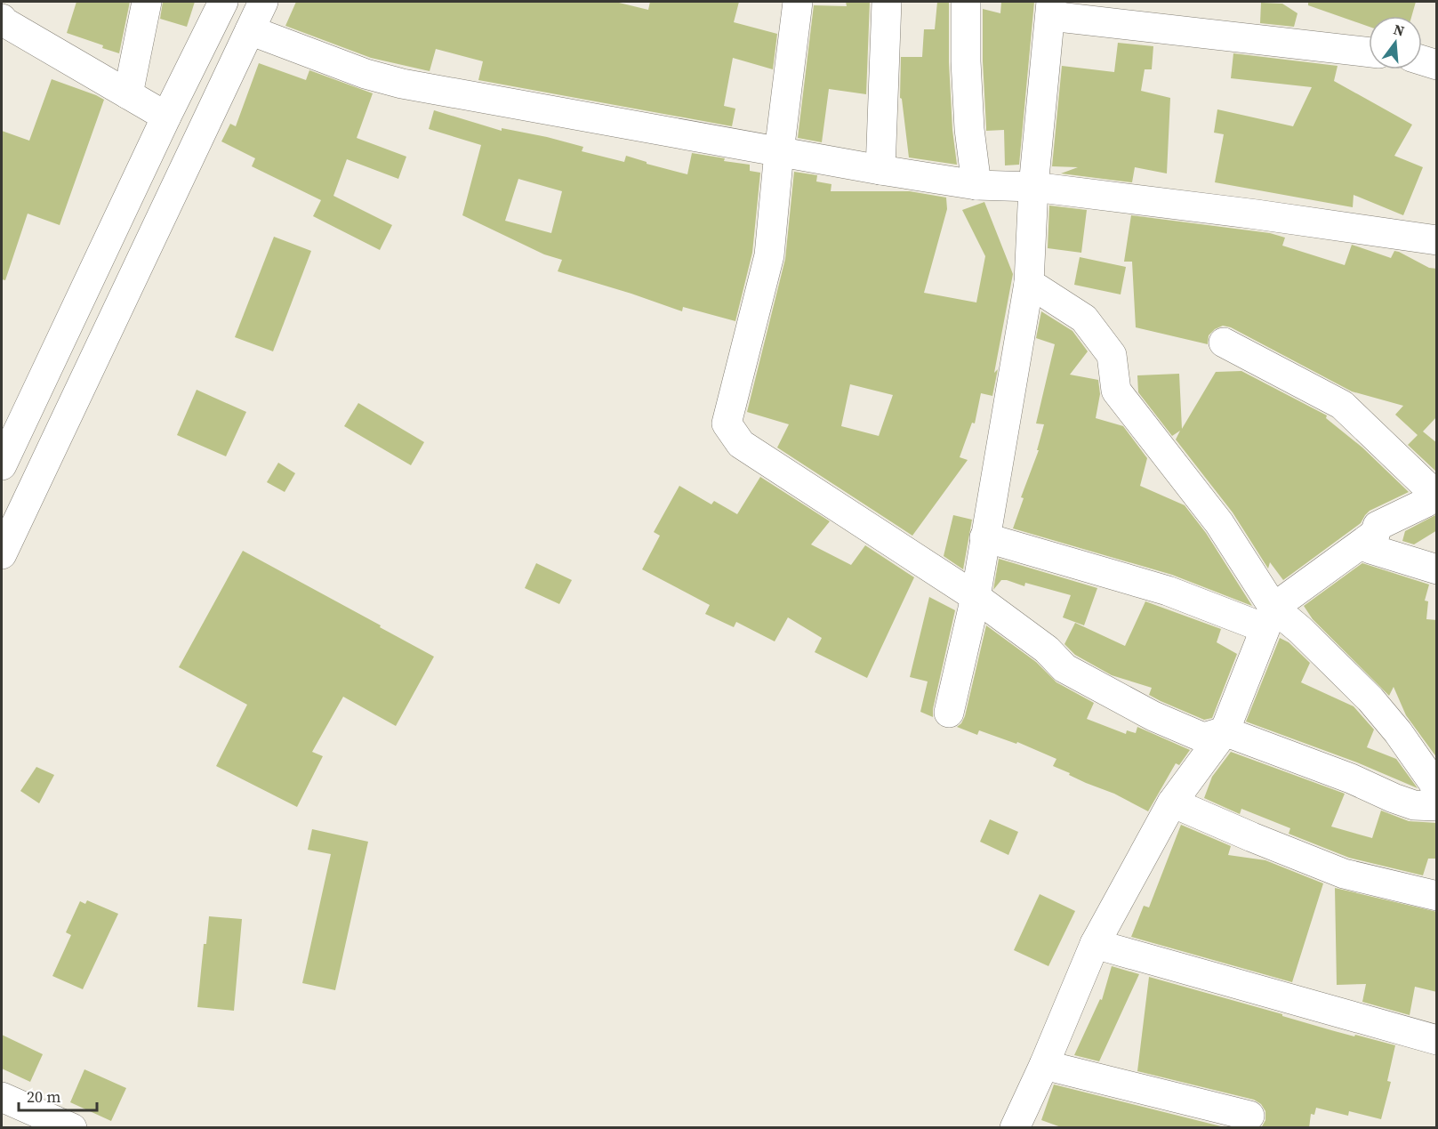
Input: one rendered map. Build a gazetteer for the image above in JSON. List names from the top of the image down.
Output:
{
  "scale_bar": "20 m",
  "north": "top"
}
